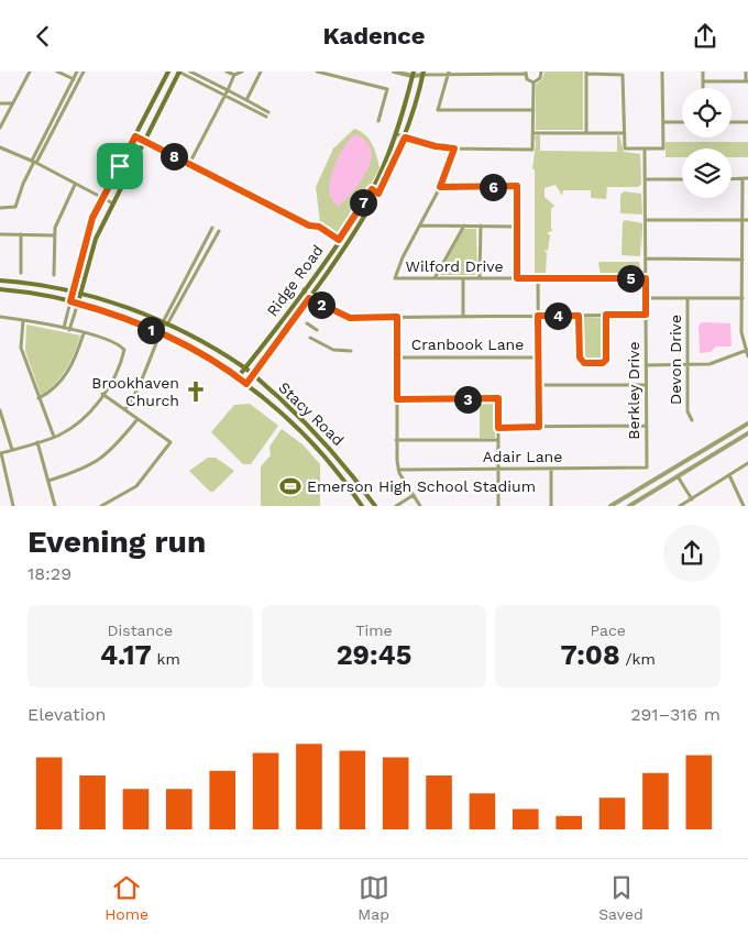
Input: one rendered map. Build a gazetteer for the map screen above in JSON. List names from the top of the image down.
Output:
{
  "streets": {
    "main road": ["Ridge Road", "Stacy Road"],
    "street": [
      "Wilford Drive",
      "Cranbook Lane",
      "Devon Drive",
      "Berkley Drive",
      "Adair Lane"
    ]
  },
  "crossings": [
    ["Wilford Drive", "Berkley Drive"],
    ["Ridge Road", "Stacy Road"],
    ["Berkley Drive", "Adair Lane"]
  ],
  "places": {
    "church": ["Brookhaven Church"],
    "sports": ["Emerson High School Stadium"]
  },
  "page": {
    "header": "Kadence",
    "pins": [
      "8",
      "6",
      "7",
      "5",
      "2",
      "4",
      "1",
      "3"
    ],
    "heading": ["Evening run", "18:29"],
    "stats": [
      ["Distance", "4.17 km"],
      ["Time", "29:45"],
      ["Pace", "7:08 /km"]
    ],
    "chart": ["Elevation", "291–316 m"],
    "tabs": ["Home", "Map", "Saved"]
  }
}
